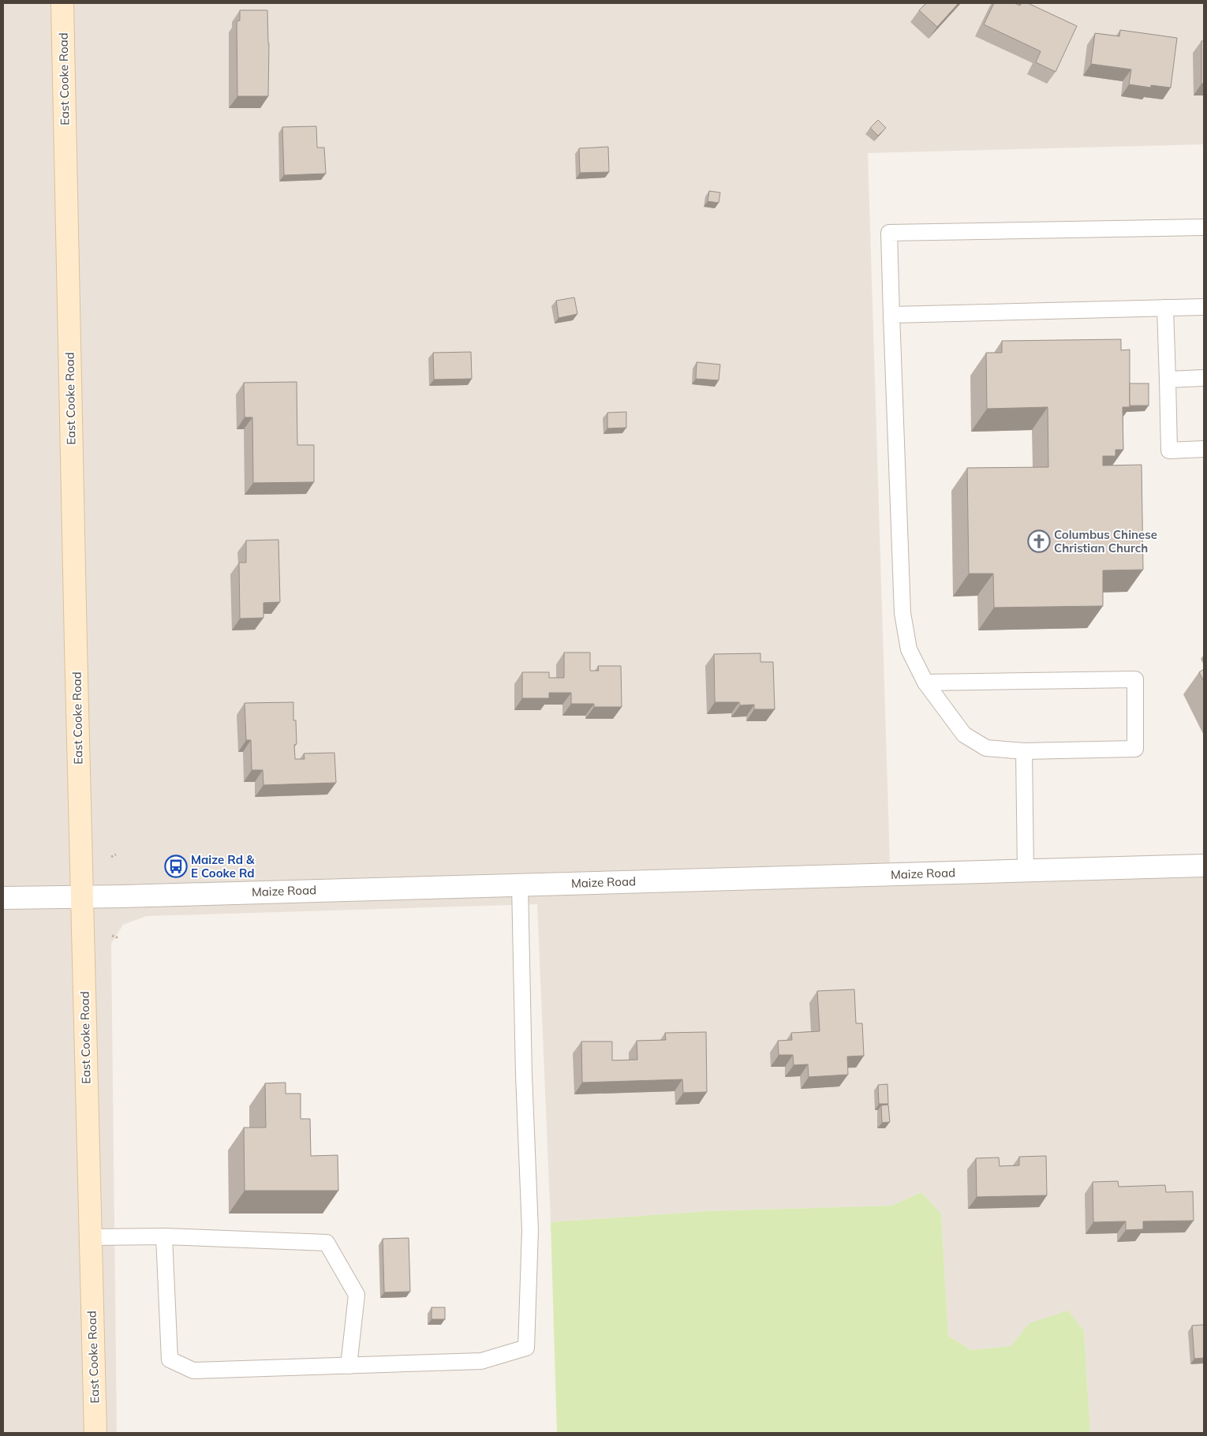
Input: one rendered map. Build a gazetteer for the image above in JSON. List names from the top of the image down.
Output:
{
  "streets": {
    "main road": ["East Cooke Road"],
    "street": ["Maize Road"]
  },
  "crossings": [
    ["East Cooke Road", "Maize Road"]
  ],
  "places": {
    "church": ["Columbus Chinese Christian Church"],
    "bus stop": ["Maize Rd & E Cooke Rd"]
  }
}
